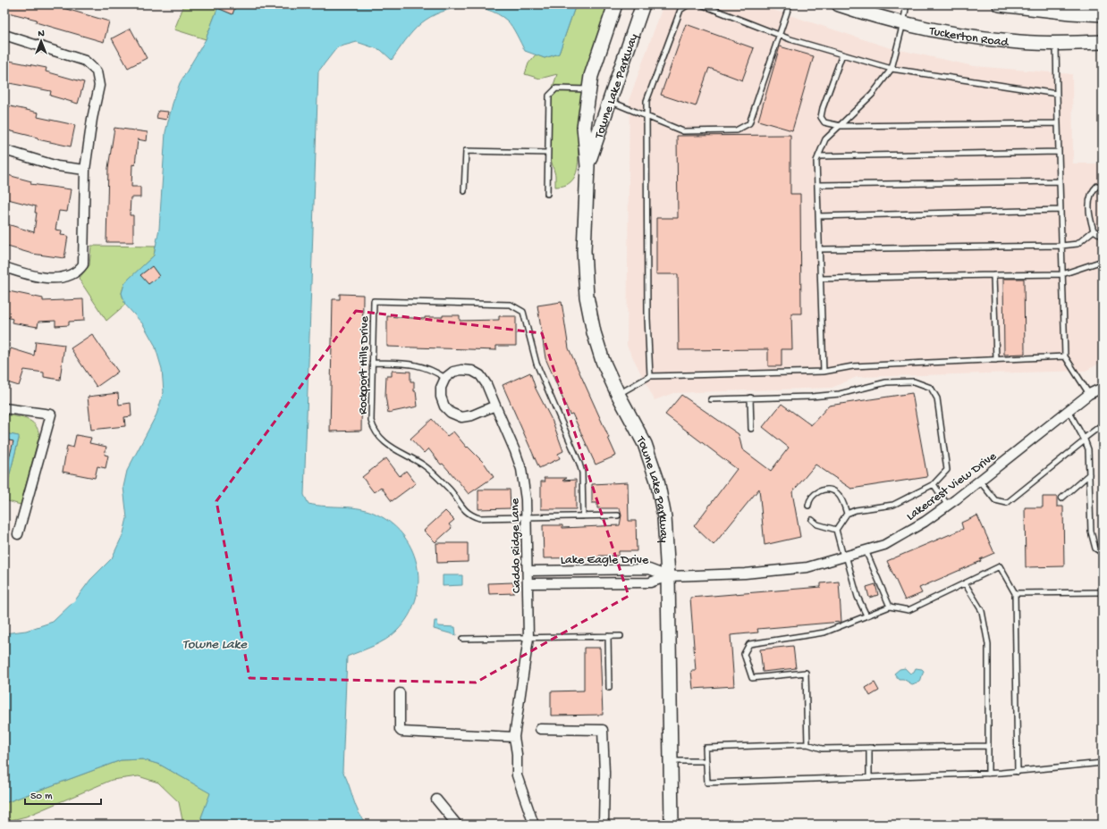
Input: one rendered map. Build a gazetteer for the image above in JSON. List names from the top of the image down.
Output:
{
  "streets": {
    "street": [
      "Tuckerton Road",
      "Towne Lake Parkway",
      "Lakecrest View Drive",
      "Caddo Ridge Lane",
      "Lake Eagle Drive"
    ],
    "lane": ["Rockport Hills Drive"]
  },
  "crossings": [
    ["Towne Lake Parkway", "Lakecrest View Drive"],
    ["Towne Lake Parkway", "Lake Eagle Drive"],
    ["Rockport Hills Drive", "Caddo Ridge Lane"],
    ["Lakecrest View Drive", "Lake Eagle Drive"],
    ["Caddo Ridge Lane", "Lake Eagle Drive"]
  ],
  "water": ["Towne Lake"],
  "scale_bar": "50 m",
  "north": "top"
}
